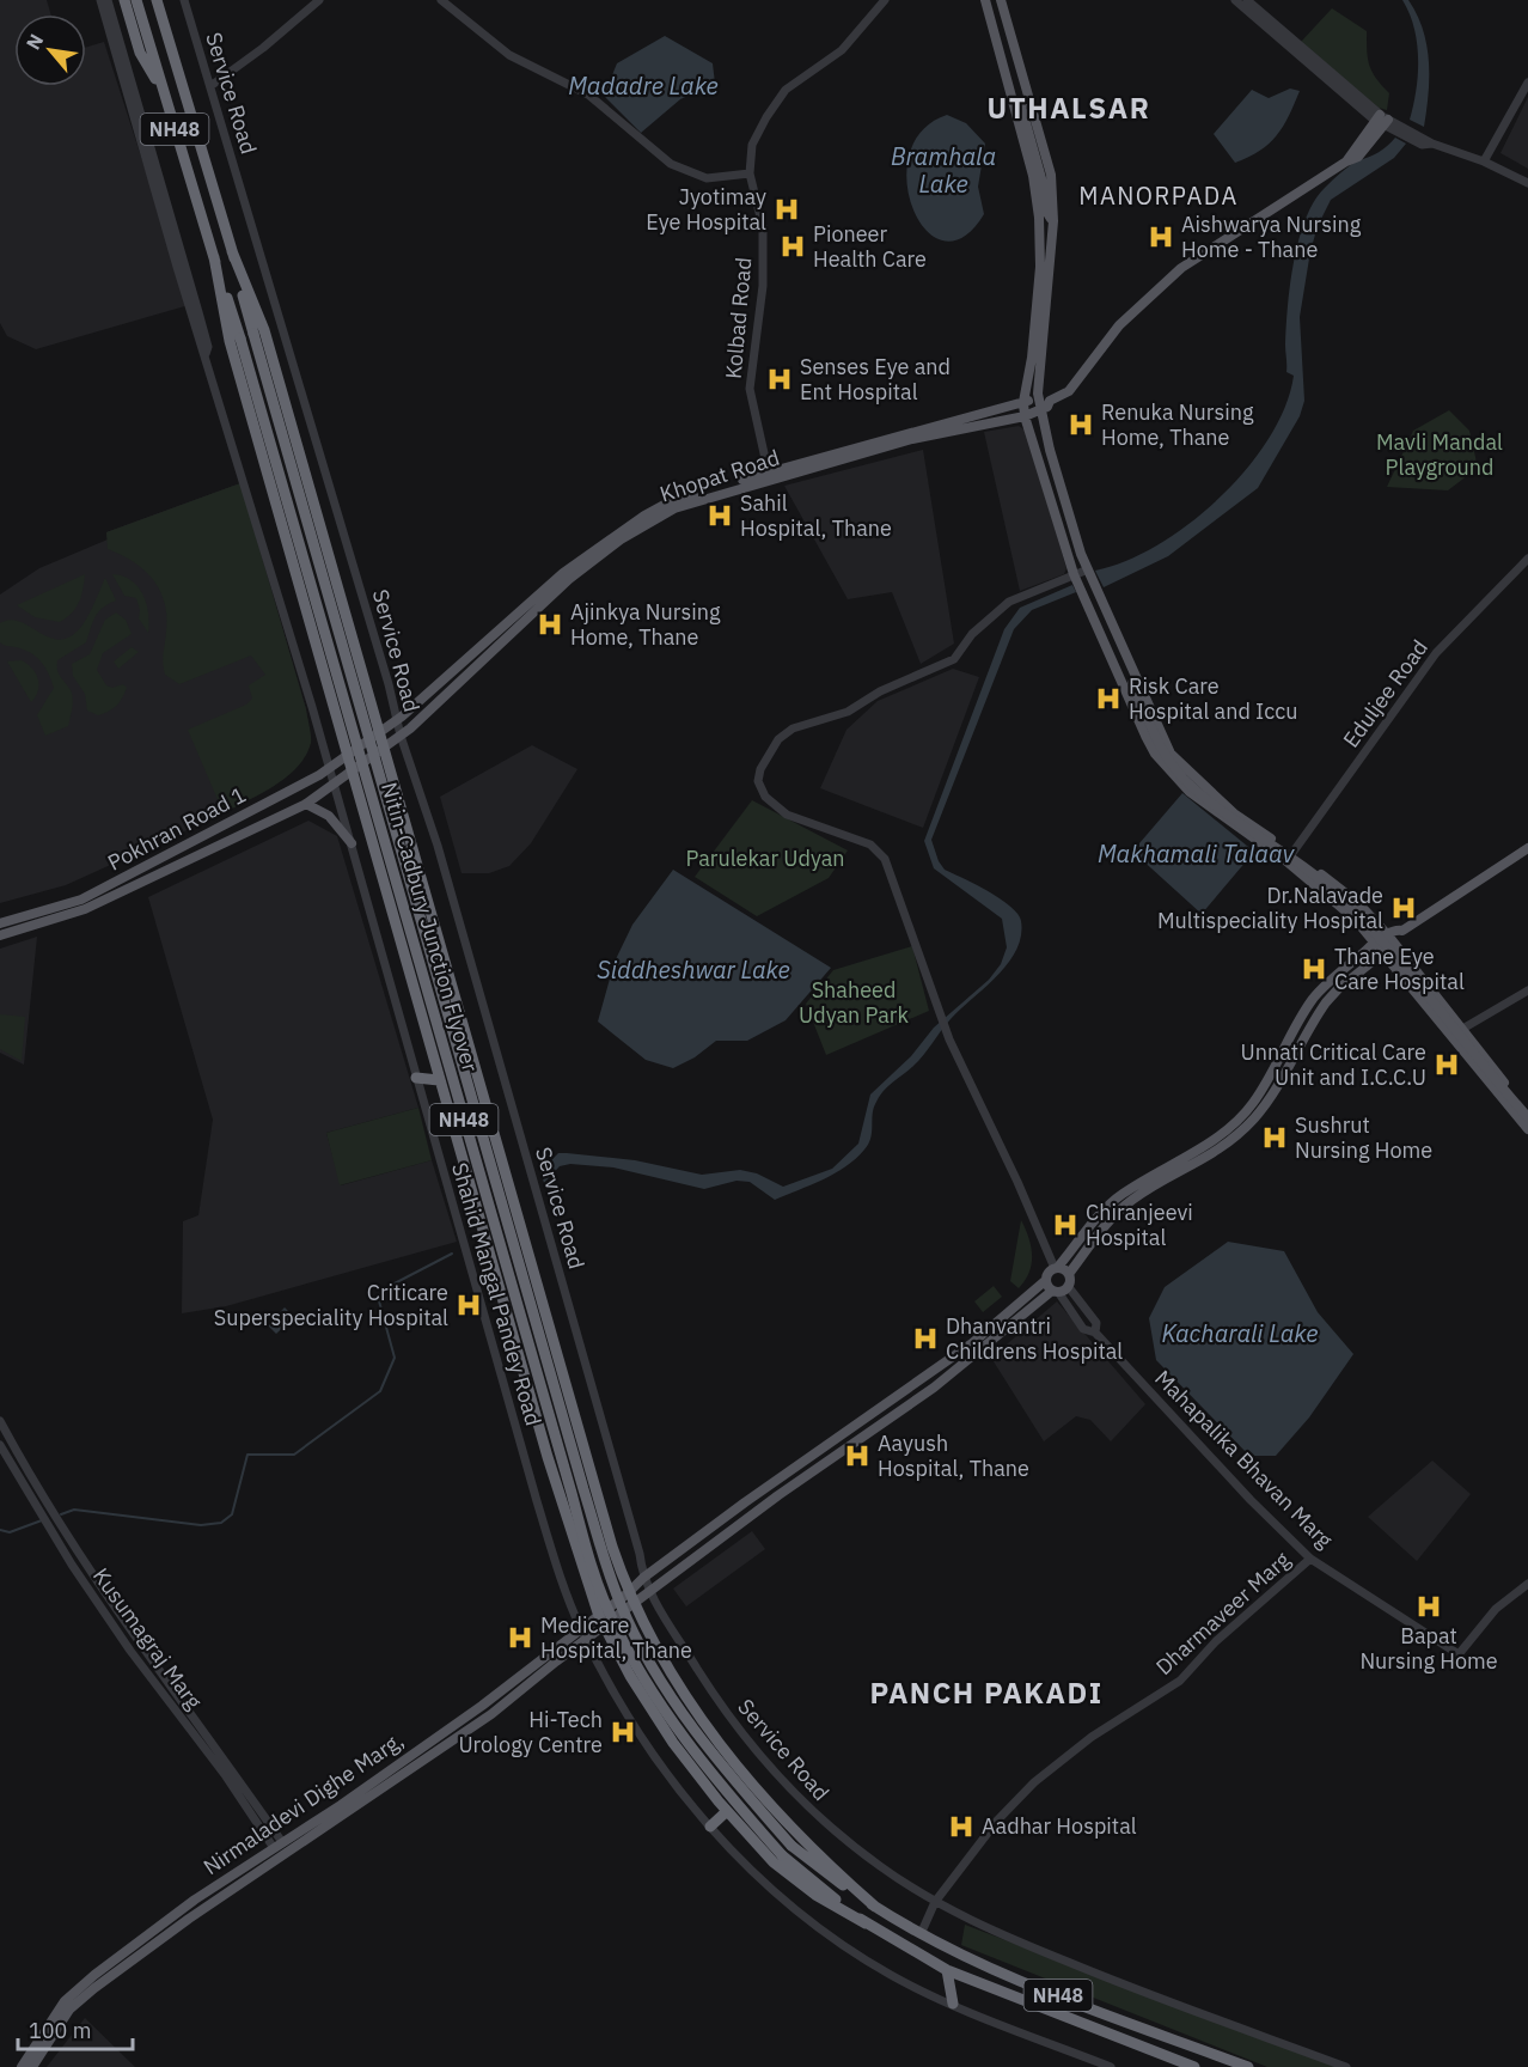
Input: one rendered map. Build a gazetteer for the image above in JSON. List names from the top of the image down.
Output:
{
  "streets": {
    "highway": ["NH48", "Nitin-Cadbury Junction Flyover"],
    "main road": ["Khopat Road", "Pokhran Road 1", "Nirmaladevi Dighe Marg,"],
    "street": [
      "Service Road",
      "Kolbad Road",
      "Eduljee Road",
      "Shahid Mangal Pandey Road",
      "Mahapalika Bhavan Marg",
      "Dharmaveer Marg",
      "Kusumagraj Marg"
    ]
  },
  "crossings": [
    ["Service Road", "Khopat Road"],
    ["Service Road", "Dharmaveer Marg"],
    ["NH48", "Nitin-Cadbury Junction Flyover"],
    ["NH48", "Dharmaveer Marg"],
    ["Kolbad Road", "Khopat Road"],
    ["Khopat Road", "Pokhran Road 1"],
    ["Pokhran Road 1", "Shahid Mangal Pandey Road"],
    ["Shahid Mangal Pandey Road", "Nirmaladevi Dighe Marg,"],
    ["Mahapalika Bhavan Marg", "Dharmaveer Marg"],
    ["Kusumagraj Marg", "Nirmaladevi Dighe Marg,"]
  ],
  "districts": ["UTHALSAR", "MANORPADA", "PANCH PAKADI"],
  "water": [
    "Madadre Lake",
    "Bramhala Lake",
    "Makhamali Talaav",
    "Siddheshwar Lake",
    "Kacharali Lake"
  ],
  "parks": ["Mavli Mandal Playground", "Parulekar Udyan", "Shaheed Udyan Park"],
  "places": {
    "hospital": [
      "Jyotimay Eye Hospital",
      "Aishwarya Nursing Home - Thane",
      "Pioneer Health Care",
      "Senses Eye and Ent Hospital",
      "Renuka Nursing Home, Thane",
      "Sahil Hospital, Thane",
      "Ajinkya Nursing Home, Thane",
      "Risk Care Hospital and Iccu",
      "Dr.Nalavade Multispeciality Hospital",
      "Thane Eye Care Hospital",
      "Unnati Critical Care Unit and I.C.C.U",
      "Sushrut Nursing Home",
      "Chiranjeevi Hospital",
      "Criticare Superspeciality Hospital",
      "Dhanvantri Childrens Hospital",
      "Aayush Hospital, Thane",
      "Bapat Nursing Home",
      "Medicare Hospital, Thane",
      "Hi-Tech Urology Centre",
      "Aadhar Hospital"
    ]
  },
  "scale_bar": "100 m",
  "north": "top left"
}
